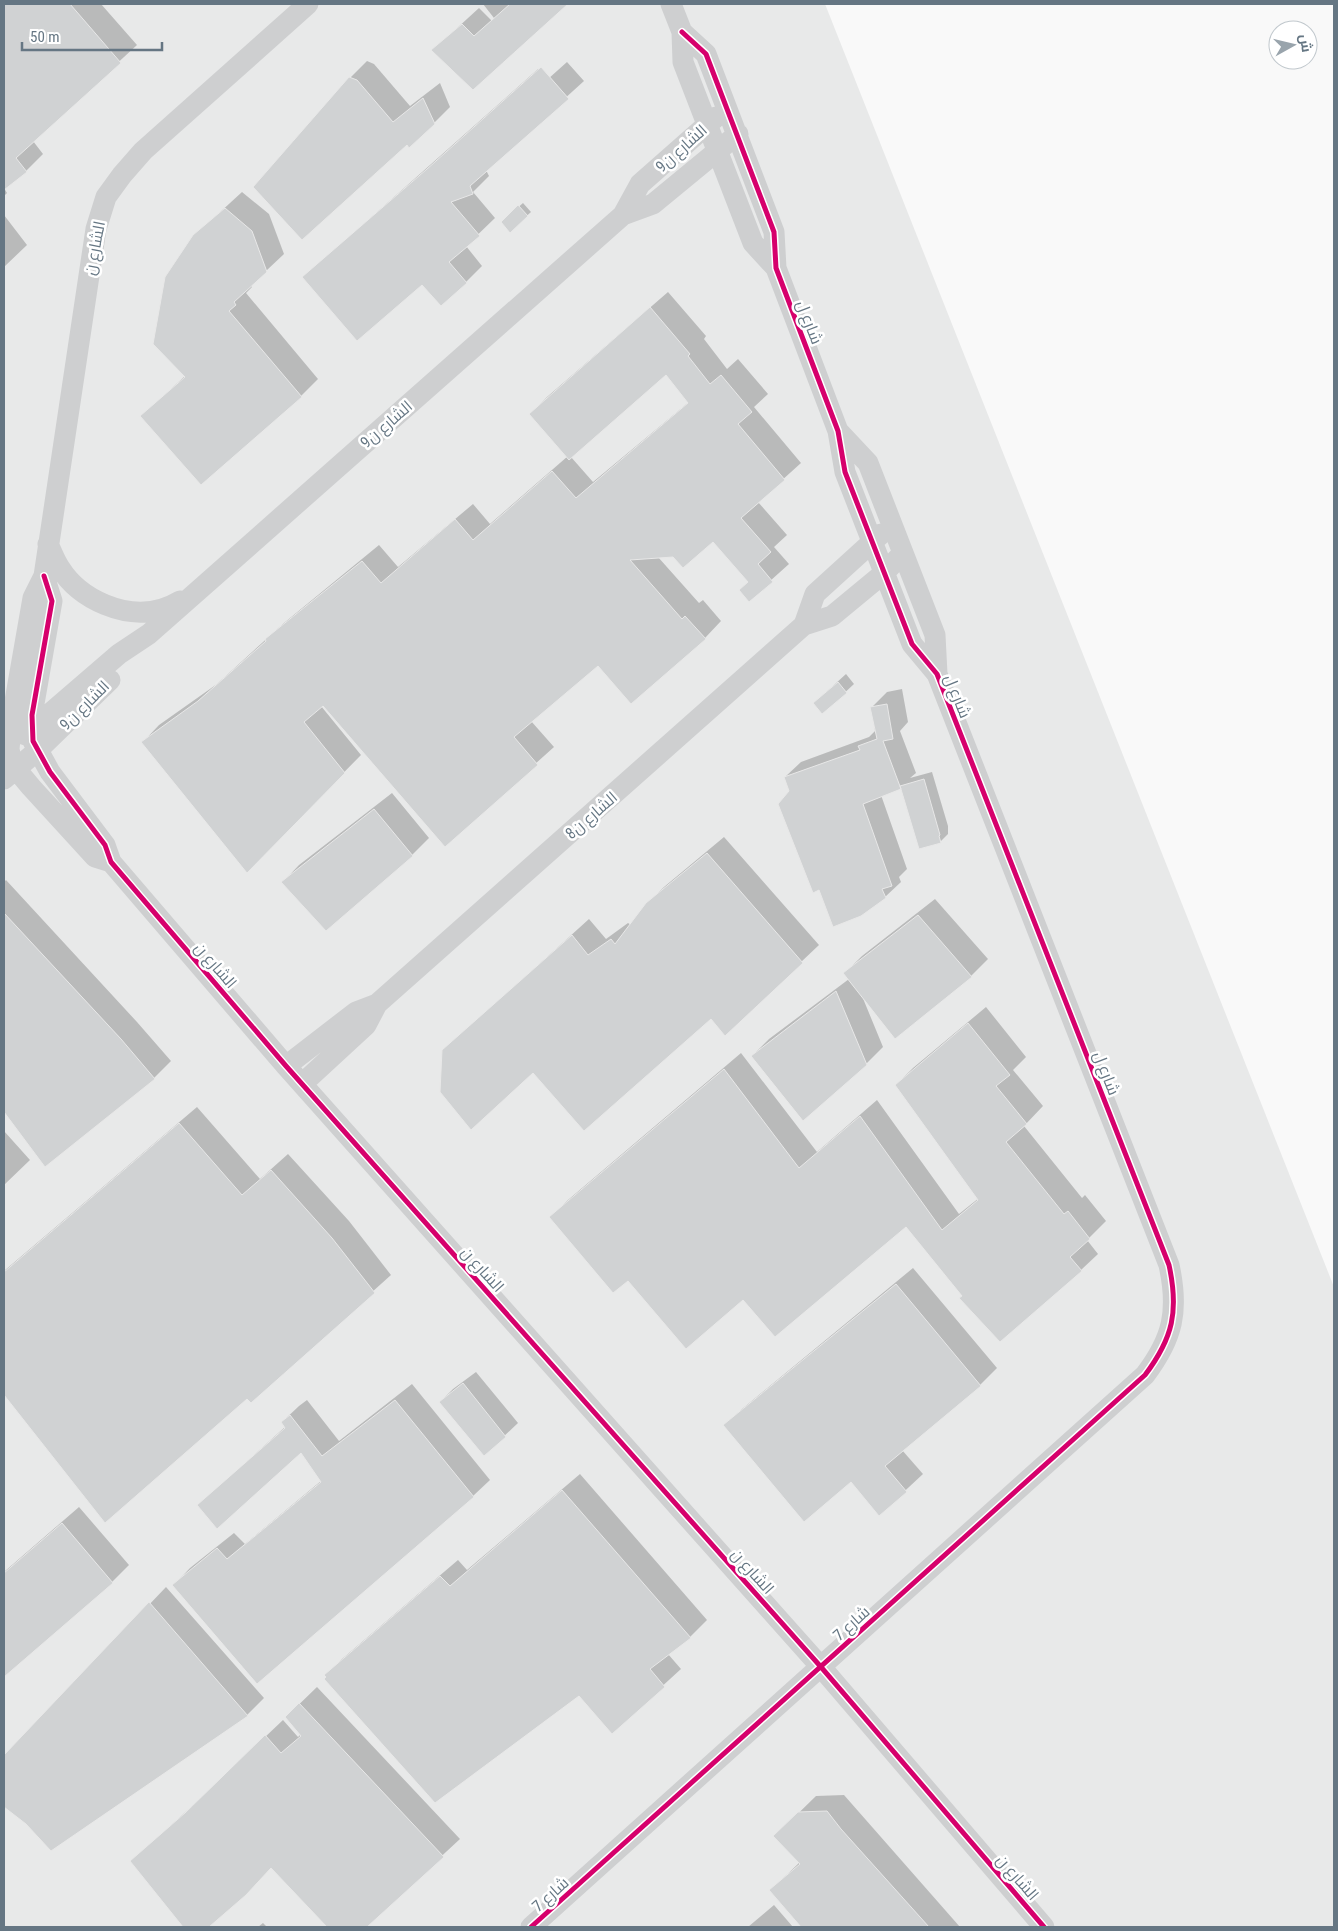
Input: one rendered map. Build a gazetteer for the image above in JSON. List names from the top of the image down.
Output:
{
  "streets": {
    "street": [
      "الشارع ن9",
      "الشارع ن",
      "شارع ل",
      "الشارع ن8",
      "شارع 7"
    ]
  },
  "crossings": [
    ["الشارع ن9", "الشارع ن"],
    ["الشارع ن9", "شارع ل"],
    ["الشارع ن", "الشارع ن8"],
    ["الشارع ن", "شارع 7"],
    ["شارع ل", "الشارع ن8"],
    ["شارع ل", "شارع 7"]
  ],
  "scale_bar": "50 m",
  "north": "right"
}
